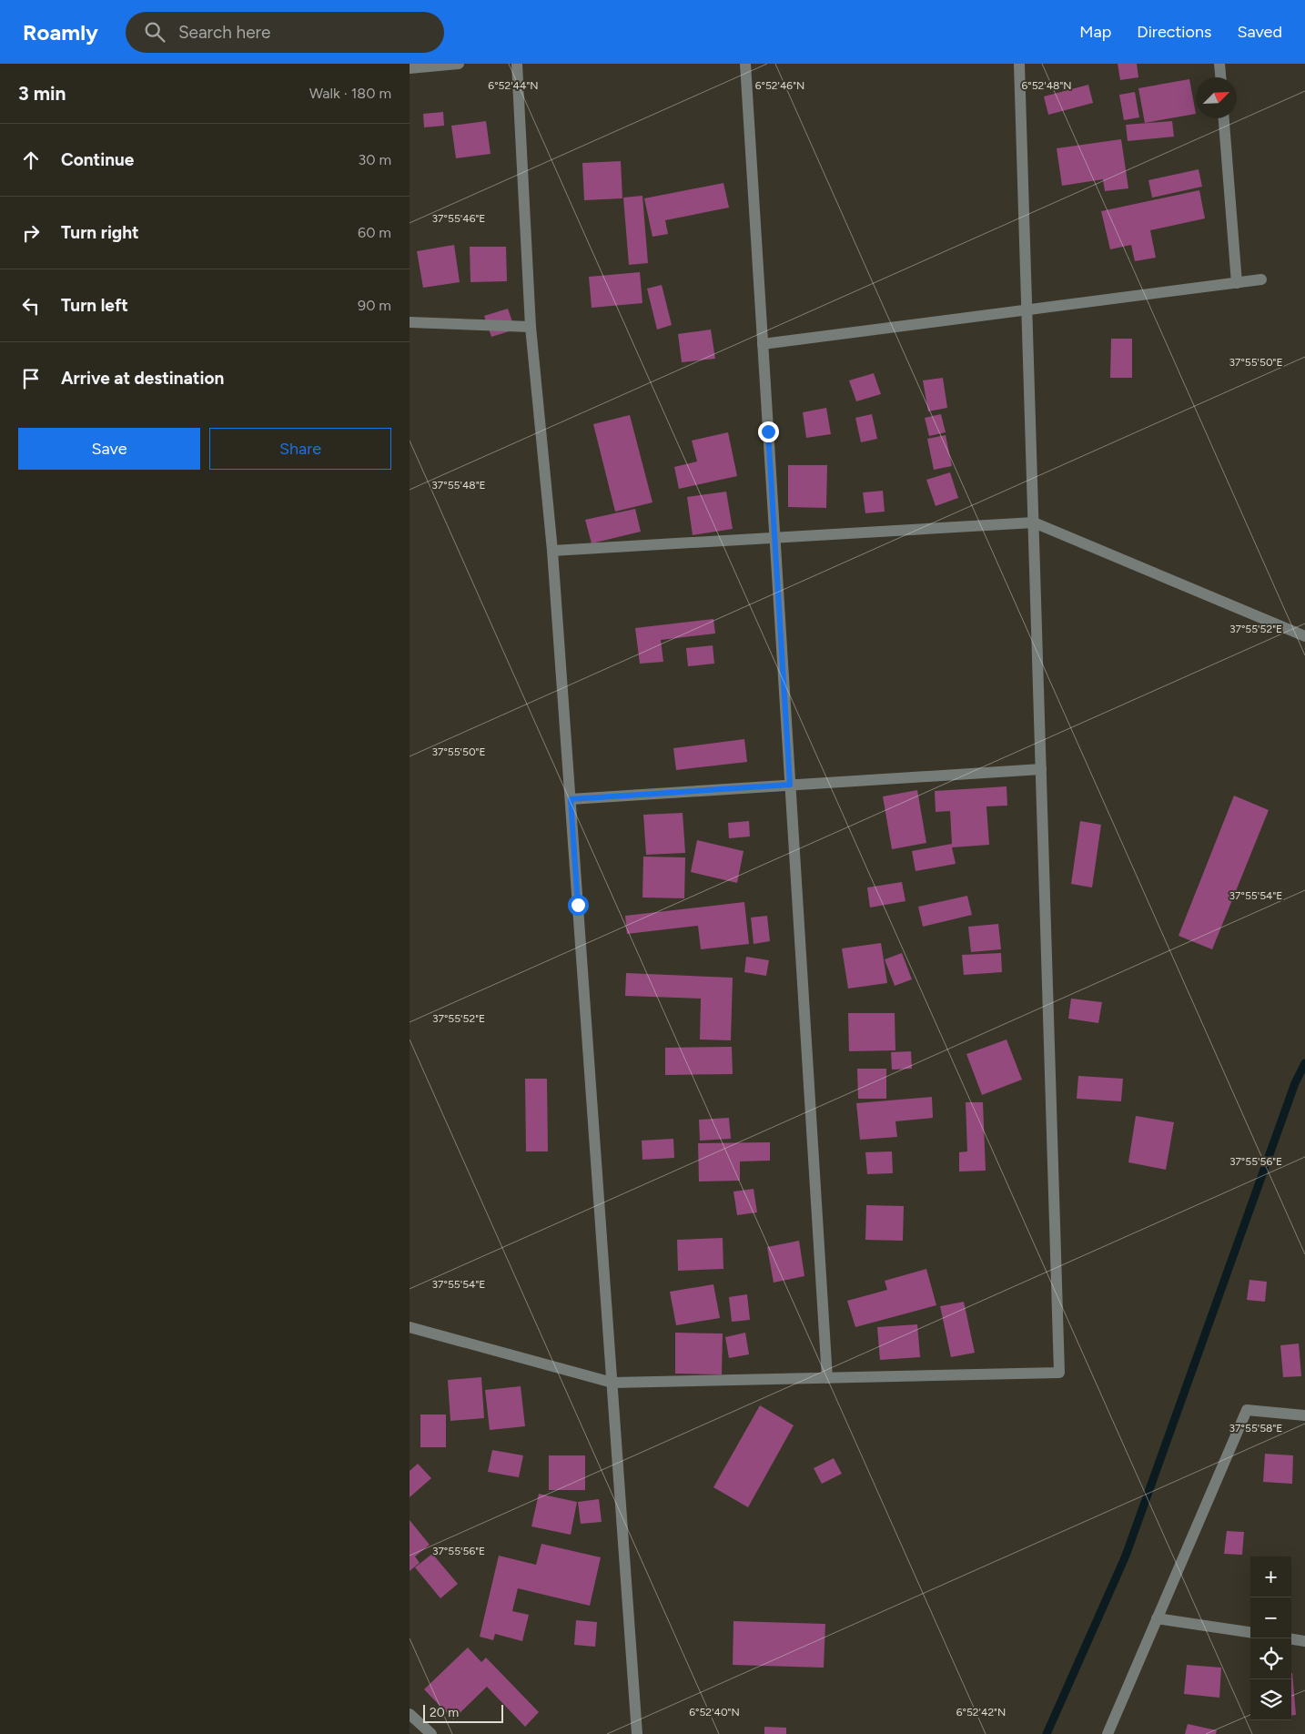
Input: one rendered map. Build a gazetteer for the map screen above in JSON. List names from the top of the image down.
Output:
{
  "scale_bar": "20 m",
  "north": "top right",
  "page": {
    "header": "Roamly",
    "search": "Search here",
    "nav": ["Map", "Directions", "Saved"],
    "heading": ["3 min", "Walk · 180 m"],
    "list": [
      ["Continue", "30 m"],
      ["Turn right", "60 m"],
      ["Turn left", "90 m"],
      "Arrive at destination"
    ],
    "buttons": ["Save", "Share"],
    "map_buttons": ["+", "−"],
    "scale": "20 m"
  },
  "coordinates": [
    "6°52'44\"N",
    "6°52'48\"N",
    "6°52'46\"N",
    "37°55'46\"E",
    "37°55'50\"E",
    "37°55'48\"E",
    "37°55'52\"E",
    "37°55'54\"E",
    "37°55'56\"E",
    "37°55'58\"E",
    "6°52'40\"N",
    "6°52'42\"N"
  ]
}
